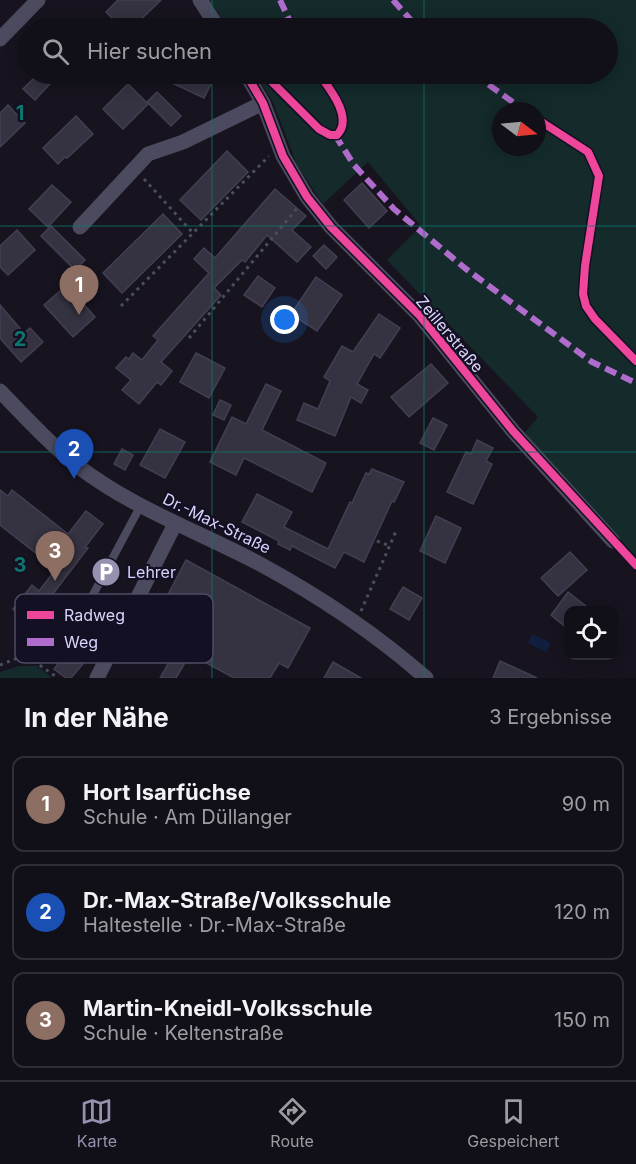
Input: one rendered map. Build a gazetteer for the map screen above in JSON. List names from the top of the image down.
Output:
{
  "streets": {
    "street": ["Zeillerstraße", "Dr.-Max-Straße"]
  },
  "places": {
    "parking": ["Lehrer"]
  },
  "legend": ["Radweg", "Weg"],
  "north": "right",
  "page": {
    "search": "Hier suchen",
    "pins": ["1", "2", "3"],
    "heading": ["In der Nähe", "3 Ergebnisse"],
    "list": [
      {
        "mark": "1",
        "name": "Hort Isarfüchse",
        "note": "Schule · Am Düllanger",
        "value": "90 m"
      },
      {
        "mark": "2",
        "name": "Dr.-Max-Straße/Volksschule",
        "note": "Haltestelle · Dr.-Max-Straße",
        "value": "120 m"
      },
      {
        "mark": "3",
        "name": "Martin-Kneidl-Volksschule",
        "note": "Schule · Keltenstraße",
        "value": "150 m"
      }
    ],
    "nav": ["Karte", "Route", "Gespeichert"]
  },
  "grid": {
    "rows": ["1", "2", "3"]
  }
}
